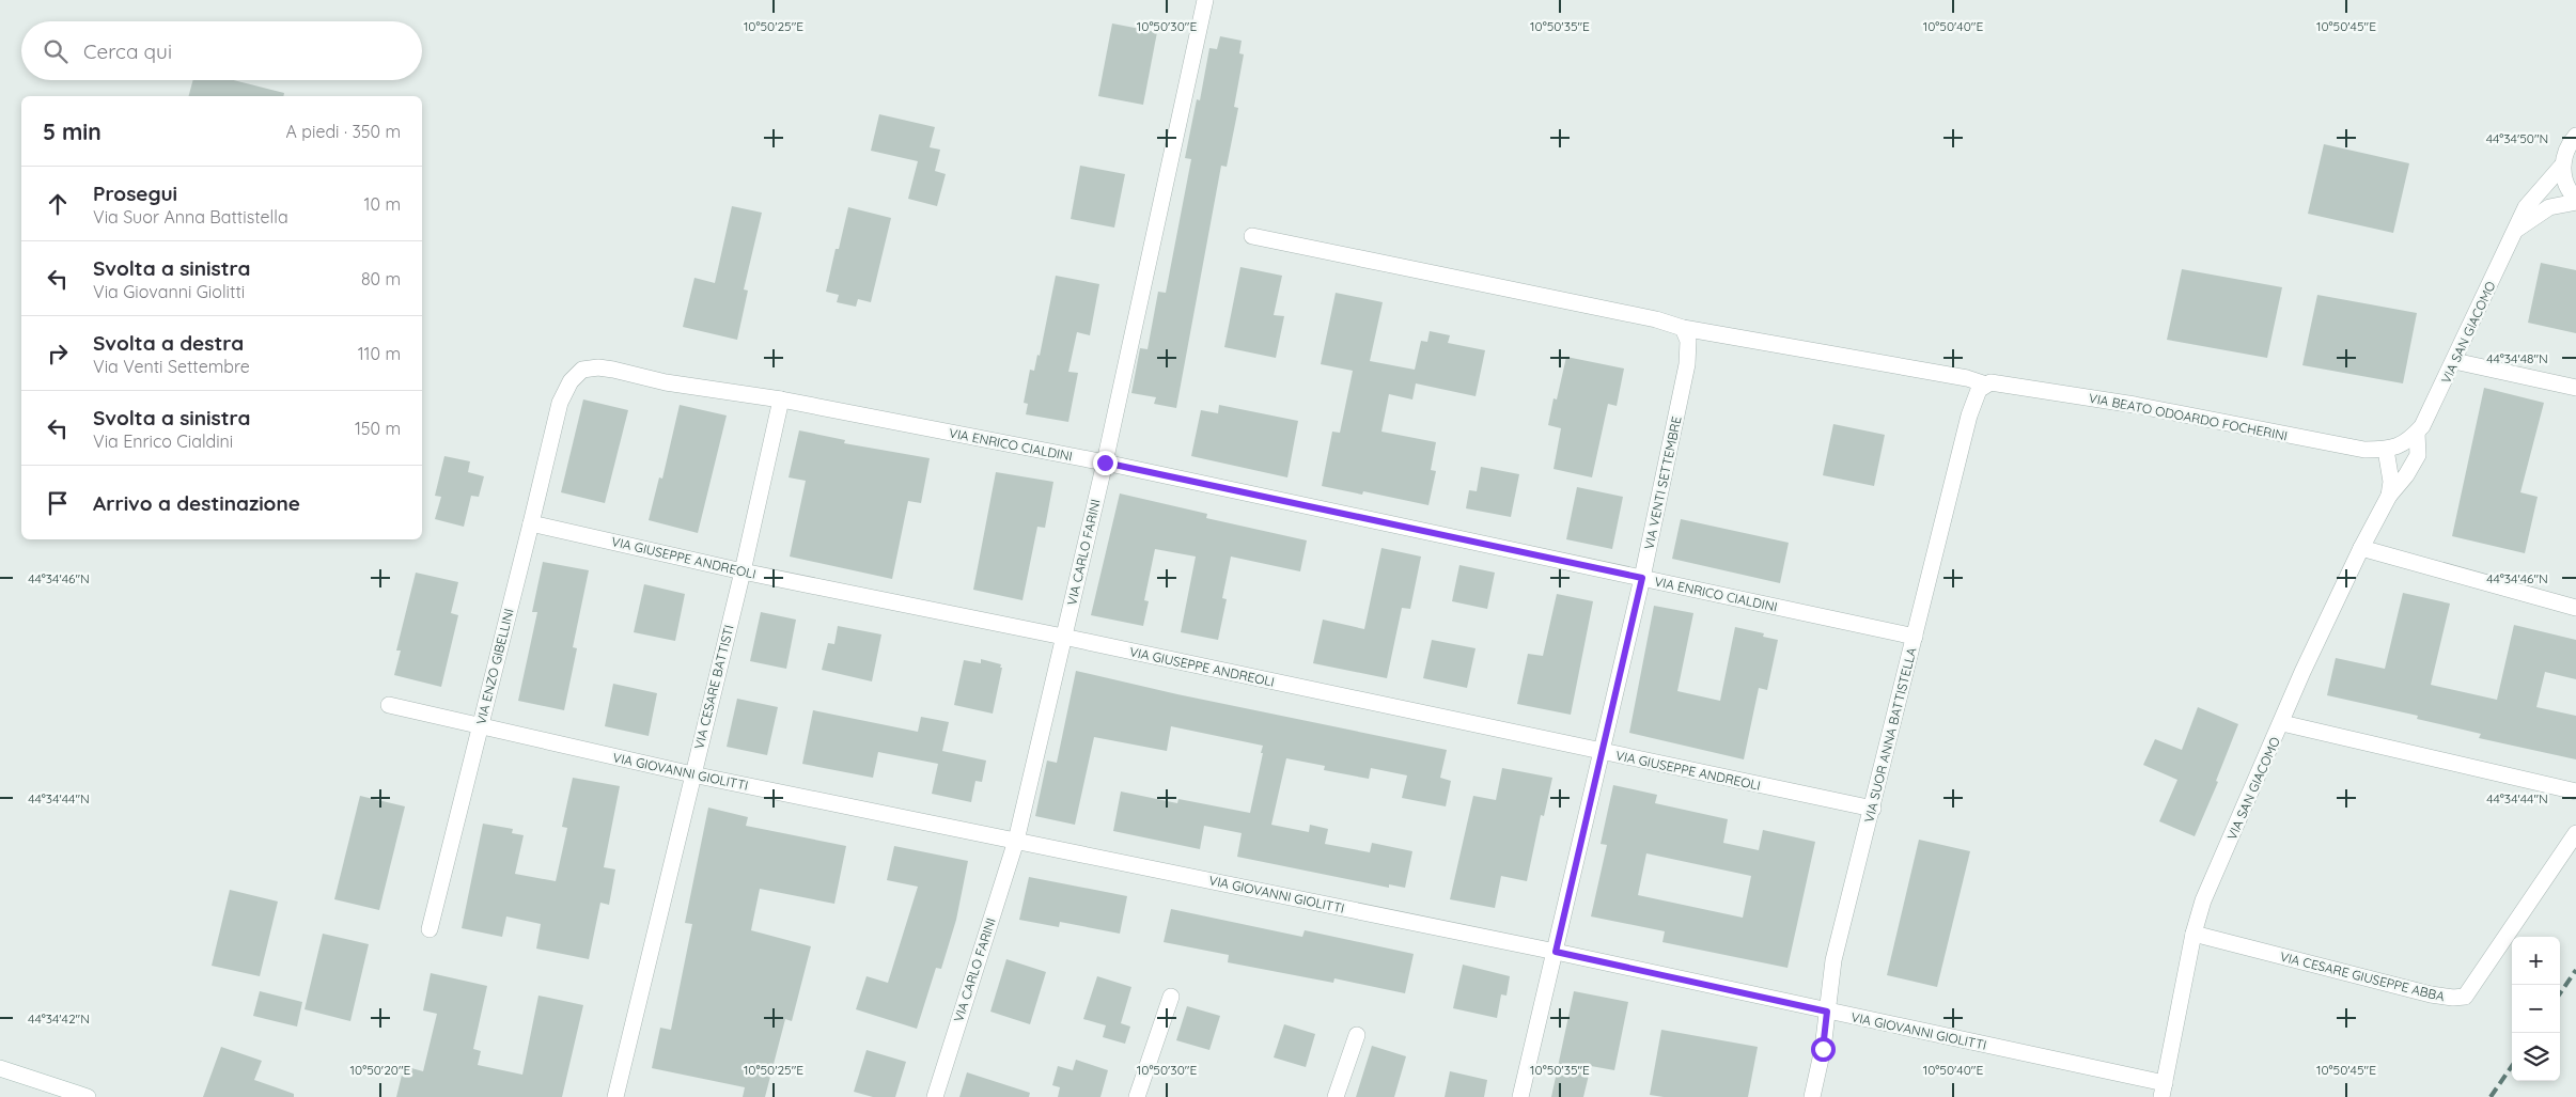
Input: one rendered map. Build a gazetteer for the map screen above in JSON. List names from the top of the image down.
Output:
{
  "streets": {
    "street": [
      "VIA SAN GIACOMO",
      "VIA BEATO ODOARDO FOCHERINI",
      "VIA ENRICO CIALDINI",
      "VIA VENTI SETTEMBRE",
      "VIA CARLO FARINI",
      "VIA GIUSEPPE ANDREOLI",
      "VIA ENZO GIBELLINI",
      "VIA CESARE BATTISTI",
      "VIA SUOR ANNA BATTISTELLA",
      "VIA GIOVANNI GIOLITTI",
      "VIA CESARE GIUSEPPE ABBA"
    ]
  },
  "crossings": [
    ["VIA SAN GIACOMO", "VIA BEATO ODOARDO FOCHERINI"],
    ["VIA SAN GIACOMO", "VIA GIOVANNI GIOLITTI"],
    ["VIA SAN GIACOMO", "VIA CESARE GIUSEPPE ABBA"],
    ["VIA BEATO ODOARDO FOCHERINI", "VIA VENTI SETTEMBRE"],
    ["VIA BEATO ODOARDO FOCHERINI", "VIA SUOR ANNA BATTISTELLA"],
    ["VIA ENRICO CIALDINI", "VIA VENTI SETTEMBRE"],
    ["VIA ENRICO CIALDINI", "VIA CARLO FARINI"],
    ["VIA ENRICO CIALDINI", "VIA ENZO GIBELLINI"],
    ["VIA ENRICO CIALDINI", "VIA CESARE BATTISTI"],
    ["VIA ENRICO CIALDINI", "VIA SUOR ANNA BATTISTELLA"],
    ["VIA VENTI SETTEMBRE", "VIA GIUSEPPE ANDREOLI"],
    ["VIA VENTI SETTEMBRE", "VIA GIOVANNI GIOLITTI"],
    ["VIA CARLO FARINI", "VIA GIUSEPPE ANDREOLI"],
    ["VIA CARLO FARINI", "VIA GIOVANNI GIOLITTI"],
    ["VIA GIUSEPPE ANDREOLI", "VIA ENZO GIBELLINI"],
    ["VIA GIUSEPPE ANDREOLI", "VIA CESARE BATTISTI"],
    ["VIA GIUSEPPE ANDREOLI", "VIA SUOR ANNA BATTISTELLA"],
    ["VIA ENZO GIBELLINI", "VIA GIOVANNI GIOLITTI"],
    ["VIA CESARE BATTISTI", "VIA GIOVANNI GIOLITTI"],
    ["VIA SUOR ANNA BATTISTELLA", "VIA GIOVANNI GIOLITTI"]
  ],
  "page": {
    "search": "Cerca qui",
    "heading": ["5 min", "A piedi · 350 m"],
    "list": [
      ["Prosegui", "Via Suor Anna Battistella", "10 m"],
      ["Svolta a sinistra", "Via Giovanni Giolitti", "80 m"],
      ["Svolta a destra", "Via Venti Settembre", "110 m"],
      ["Svolta a sinistra", "Via Enrico Cialdini", "150 m"],
      "Arrivo a destinazione"
    ],
    "map_buttons": ["+", "−"]
  },
  "coordinates": [
    "10°50'25\"E",
    "10°50'30\"E",
    "10°50'35\"E",
    "10°50'40\"E",
    "10°50'45\"E",
    "44°34'50\"N",
    "44°34'48\"N",
    "44°34'46\"N",
    "44°34'44\"N",
    "44°34'42\"N",
    "10°50'20\"E"
  ]
}
